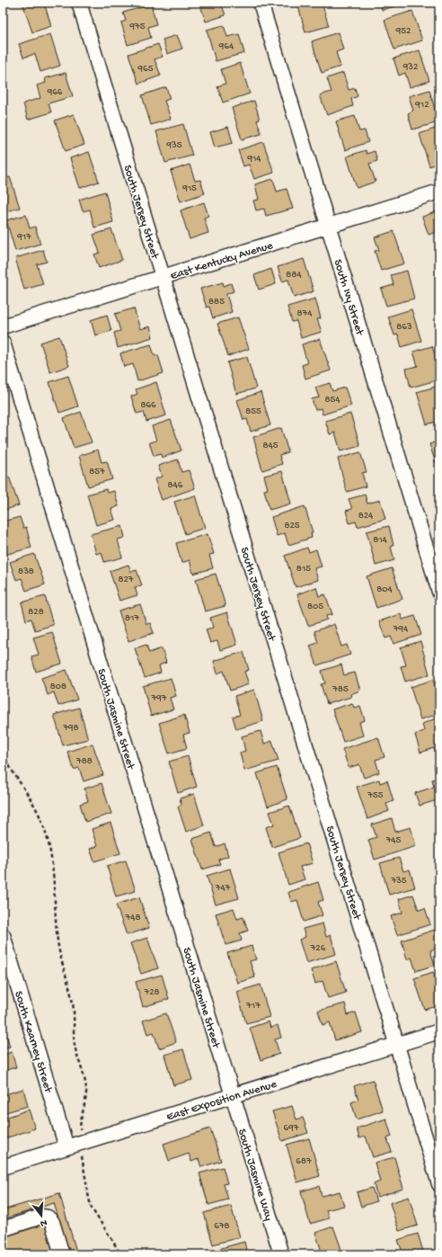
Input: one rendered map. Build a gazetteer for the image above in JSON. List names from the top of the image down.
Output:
{
  "streets": {
    "street": [
      "South Jersey Street",
      "East Kentucky Avenue",
      "South Ivy Street",
      "South Jasmine Street",
      "South Kearney Street",
      "East Exposition Avenue",
      "South Jasmine Way"
    ]
  },
  "crossings": [
    ["South Jersey Street", "East Kentucky Avenue"],
    ["South Jersey Street", "East Exposition Avenue"],
    ["East Kentucky Avenue", "South Ivy Street"],
    ["South Jasmine Street", "East Exposition Avenue"],
    ["South Jasmine Street", "South Jasmine Way"],
    ["South Kearney Street", "East Exposition Avenue"],
    ["East Exposition Avenue", "South Jasmine Way"]
  ],
  "house_numbers": [
    "975",
    "952",
    "964",
    "932",
    "965",
    "966",
    "912",
    "935",
    "914",
    "915",
    "917",
    "884",
    "885",
    "874",
    "863",
    "854",
    "866",
    "855",
    "845",
    "857",
    "846",
    "824",
    "825",
    "814",
    "815",
    "838",
    "827",
    "804",
    "805",
    "828",
    "817",
    "794",
    "808",
    "785",
    "797",
    "798",
    "788",
    "755",
    "745",
    "735",
    "747",
    "748",
    "726",
    "728",
    "717",
    "697",
    "687",
    "678"
  ],
  "north": "bottom"
}
